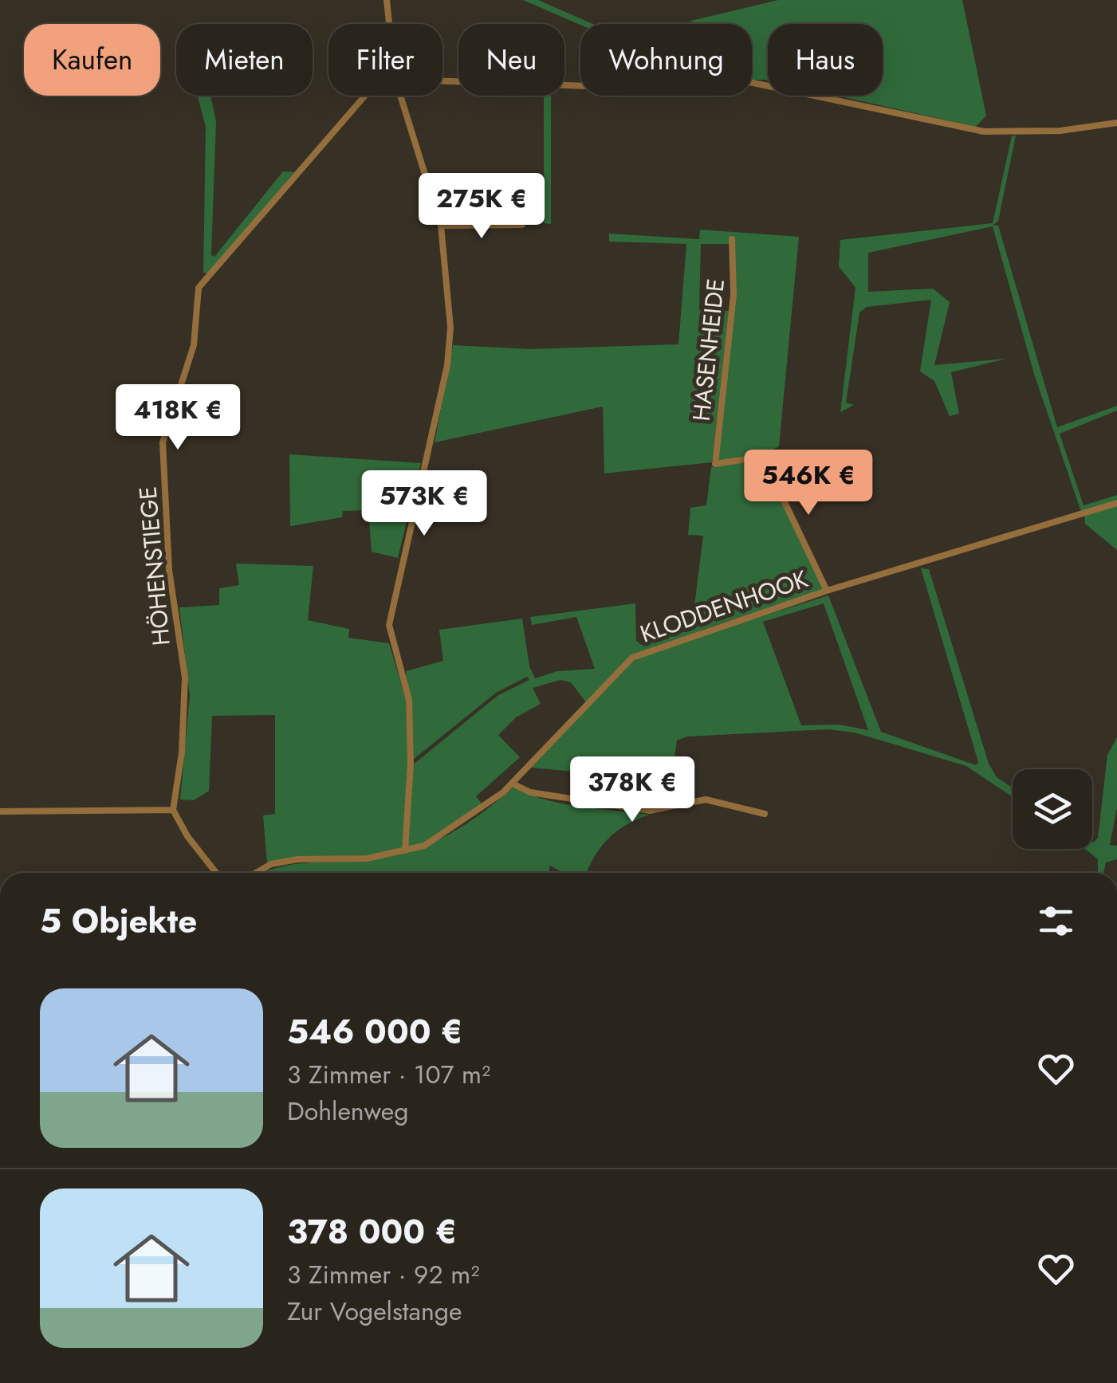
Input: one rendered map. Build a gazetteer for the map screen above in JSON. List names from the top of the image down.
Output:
{
  "streets": {
    "street": ["HASENHEIDE", "HÖHENSTIEGE", "KLODDENHOOK"]
  },
  "crossings": [
    ["HASENHEIDE", "KLODDENHOOK"]
  ],
  "page": {
    "chip": [
      "Kaufen",
      "Mieten",
      "Filter",
      "Neu",
      "Wohnung",
      "Haus"
    ],
    "price": [
      "275K €",
      "418K €",
      "546K €",
      "573K €",
      "378K €"
    ],
    "heading": "5 Objekte",
    "list": [
      {
        "name": "546 000 €",
        "note": "3 Zimmer · 107 m² · Dohlenweg"
      },
      {
        "name": "378 000 €",
        "note": "3 Zimmer · 92 m² · Zur Vogelstange"
      }
    ]
  }
}
